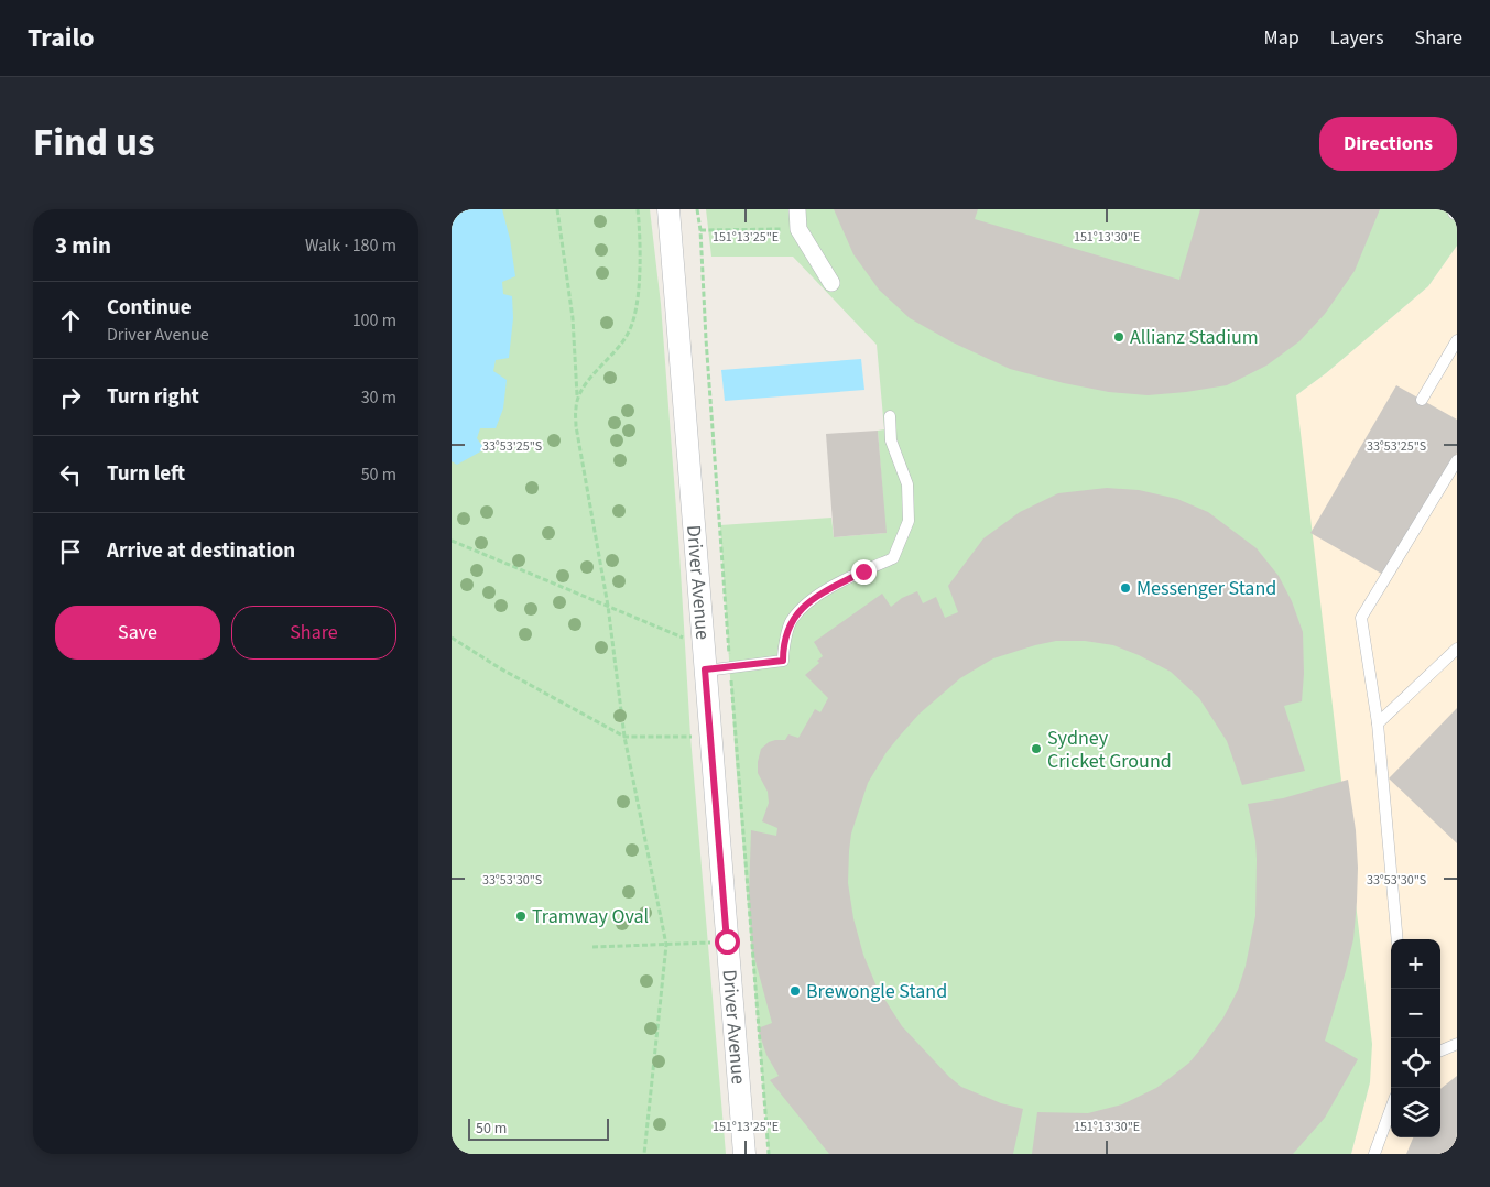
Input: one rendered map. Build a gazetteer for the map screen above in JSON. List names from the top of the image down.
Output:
{
  "streets": {
    "street": ["Driver Avenue"]
  },
  "places": [
    "Allianz Stadium",
    "Messenger Stand",
    "Sydney Cricket Ground",
    "Tramway Oval",
    "Brewongle Stand"
  ],
  "scale_bar": "50 m",
  "page": {
    "header": "Trailo",
    "nav": ["Map", "Layers", "Share"],
    "title": "Find us",
    "buttons": [
      "Directions",
      ["Save", "Share"]
    ],
    "heading": ["3 min", "Walk · 180 m"],
    "list": [
      ["Continue", "Driver Avenue", "100 m"],
      ["Turn right", "30 m"],
      ["Turn left", "50 m"],
      "Arrive at destination"
    ],
    "map_buttons": ["+", "−"],
    "scale": "50 m"
  },
  "coordinates": [
    "151°13'25\"E",
    "151°13'30\"E",
    "33°53'25\"S",
    "33°53'30\"S"
  ]
}
